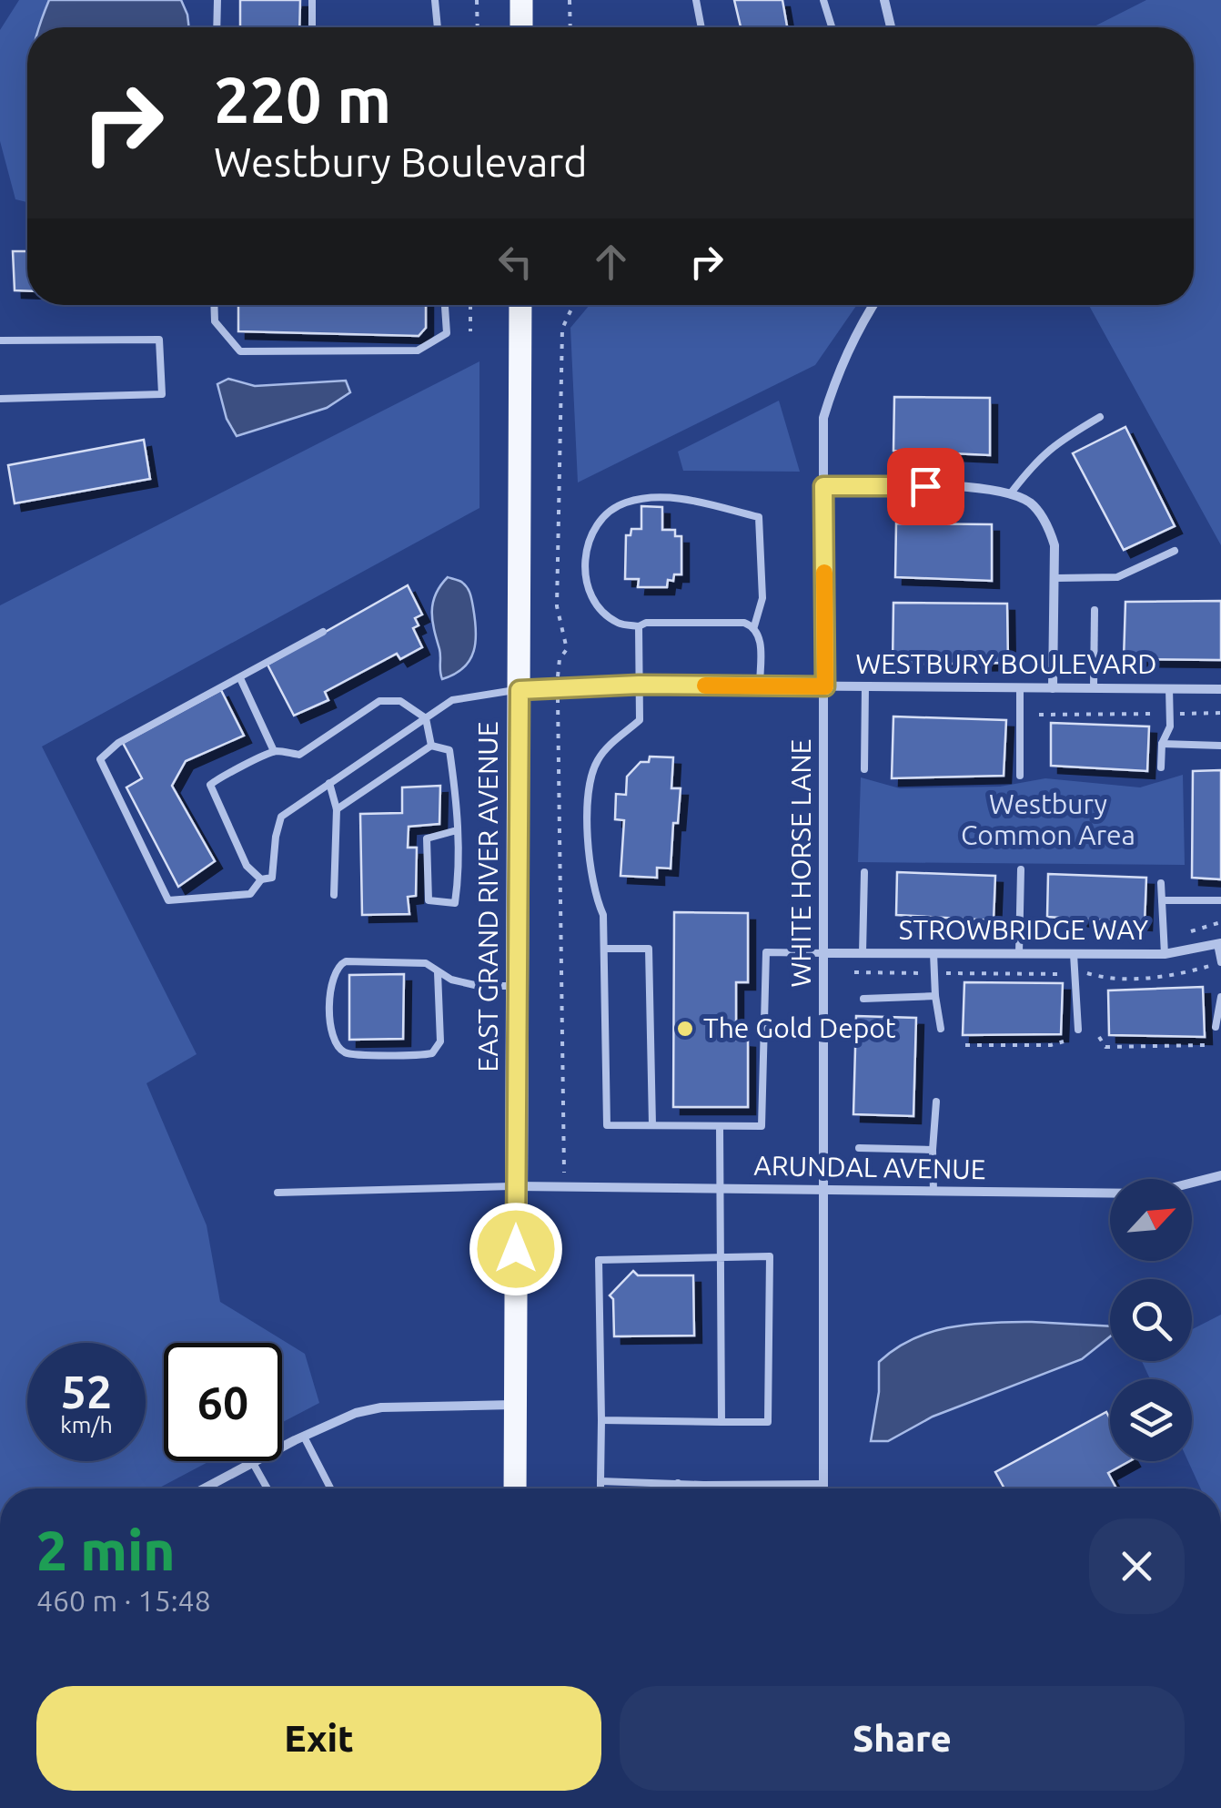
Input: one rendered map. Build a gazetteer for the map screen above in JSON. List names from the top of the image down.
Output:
{
  "streets": {
    "main road": ["EAST GRAND RIVER AVENUE"],
    "street": [
      "WESTBURY BOULEVARD",
      "WHITE HORSE LANE",
      "STROWBRIDGE WAY",
      "ARUNDAL AVENUE"
    ]
  },
  "crossings": [
    ["WESTBURY BOULEVARD", "WHITE HORSE LANE"],
    ["WESTBURY BOULEVARD", "EAST GRAND RIVER AVENUE"],
    ["WHITE HORSE LANE", "STROWBRIDGE WAY"],
    ["WHITE HORSE LANE", "ARUNDAL AVENUE"],
    ["EAST GRAND RIVER AVENUE", "ARUNDAL AVENUE"]
  ],
  "parks": ["Westbury Common Area"],
  "places": ["The Gold Depot"],
  "north": "top right",
  "page": {
    "turn": ["220 m", "Westbury Boulevard"],
    "speed": "52 km/h",
    "limit": "60",
    "heading": ["2 min", "460 m · 15:48"],
    "buttons": ["Exit", "Share"]
  }
}
